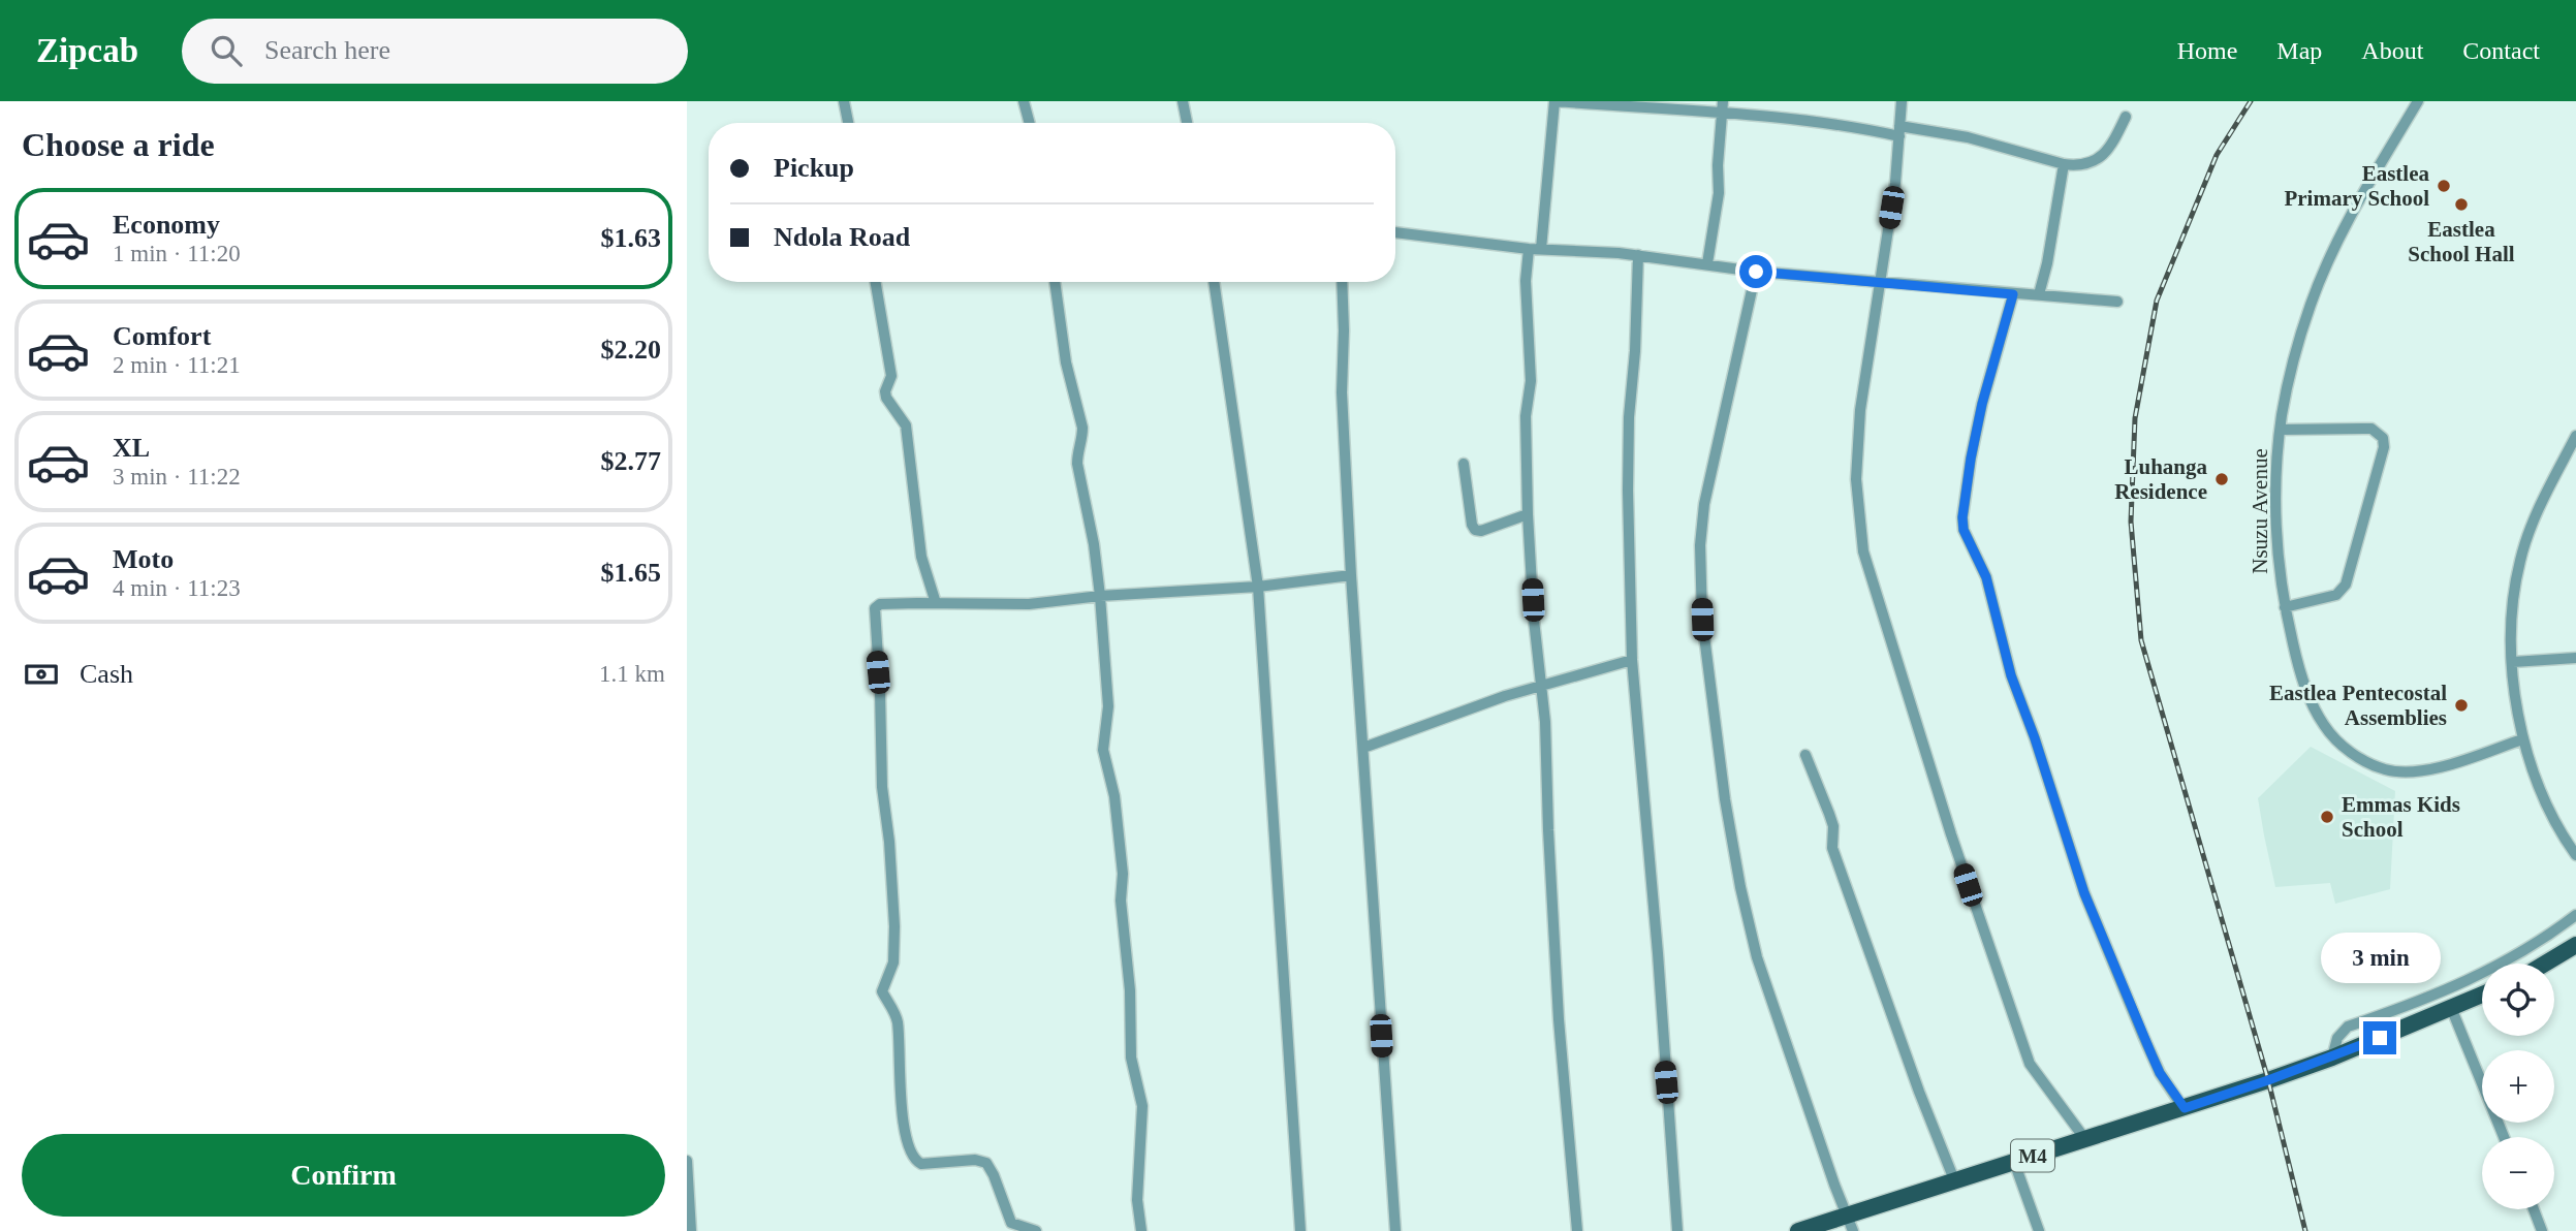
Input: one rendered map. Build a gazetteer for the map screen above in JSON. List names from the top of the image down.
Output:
{
  "streets": {
    "main road": ["M4"],
    "street": ["Nsuzu Avenue"]
  },
  "places": [
    "Eastlea Primary School",
    "Eastlea School Hall",
    "Luhanga Residence",
    "Eastlea Pentecostal Assemblies",
    "Emmas Kids School"
  ],
  "page": {
    "header": "Zipcab",
    "search": "Search here",
    "nav": [
      "Home",
      "Map",
      "About",
      "Contact"
    ],
    "heading": "Choose a ride",
    "banner": ["Pickup", "Ndola Road"],
    "list": [
      {
        "name": "Economy",
        "note": "1 min · 11:20",
        "value": "$1.63"
      },
      {
        "name": "Comfort",
        "note": "2 min · 11:21",
        "value": "$2.20"
      },
      {
        "name": "XL",
        "note": "3 min · 11:22",
        "value": "$2.77"
      },
      {
        "name": "Moto",
        "note": "4 min · 11:23",
        "value": "$1.65"
      }
    ],
    "pay": ["Cash", "1.1 km"],
    "bubble": "3 min",
    "map_buttons": ["+", "−"],
    "buttons": "Confirm"
  }
}
